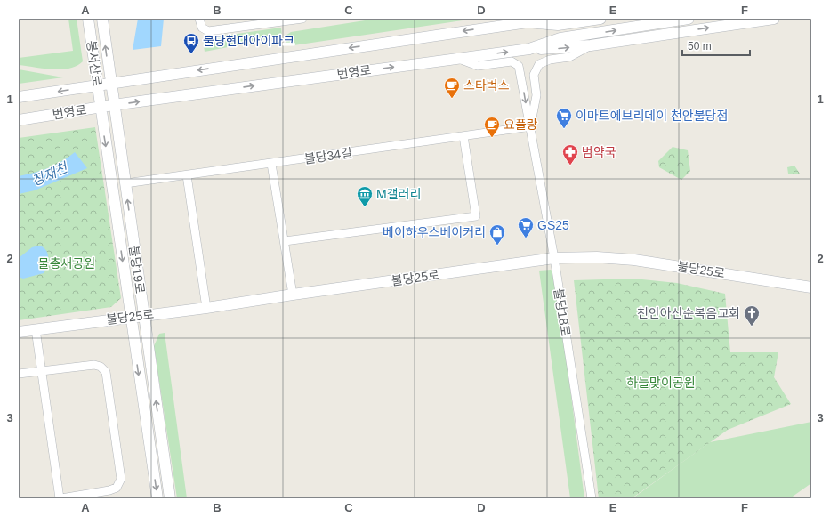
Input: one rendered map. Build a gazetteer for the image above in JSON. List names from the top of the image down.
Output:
{
  "streets": {
    "street": [
      "봉서산로",
      "번영로",
      "불당34길",
      "불당19로",
      "불당25로",
      "불당18로"
    ]
  },
  "crossings": [
    ["봉서산로", "번영로"],
    ["봉서산로", "불당19로"],
    ["번영로", "불당19로"],
    ["번영로", "불당18로"],
    ["불당34길", "불당19로"],
    ["불당34길", "불당18로"],
    ["불당19로", "불당25로"],
    ["불당25로", "불당18로"]
  ],
  "water": ["장재천"],
  "parks": ["물총새공원", "하늘맞이공원"],
  "places": {
    "bus stop": ["불당현대아이파크"],
    "cafe": ["스타벅스", "요플랑"],
    "supermarket": ["이마트에브리데이 천안불당점", "GS25"],
    "pharmacy": ["범약국"],
    "museum": ["M갤러리"],
    "shop": ["베이하우스베이커리"],
    "church": ["천안아산순복음교회"]
  },
  "scale_bar": "50 m",
  "grid": {
    "columns": [
      "A",
      "B",
      "C",
      "D",
      "E",
      "F"
    ],
    "rows": ["1", "2", "3"]
  }
}
